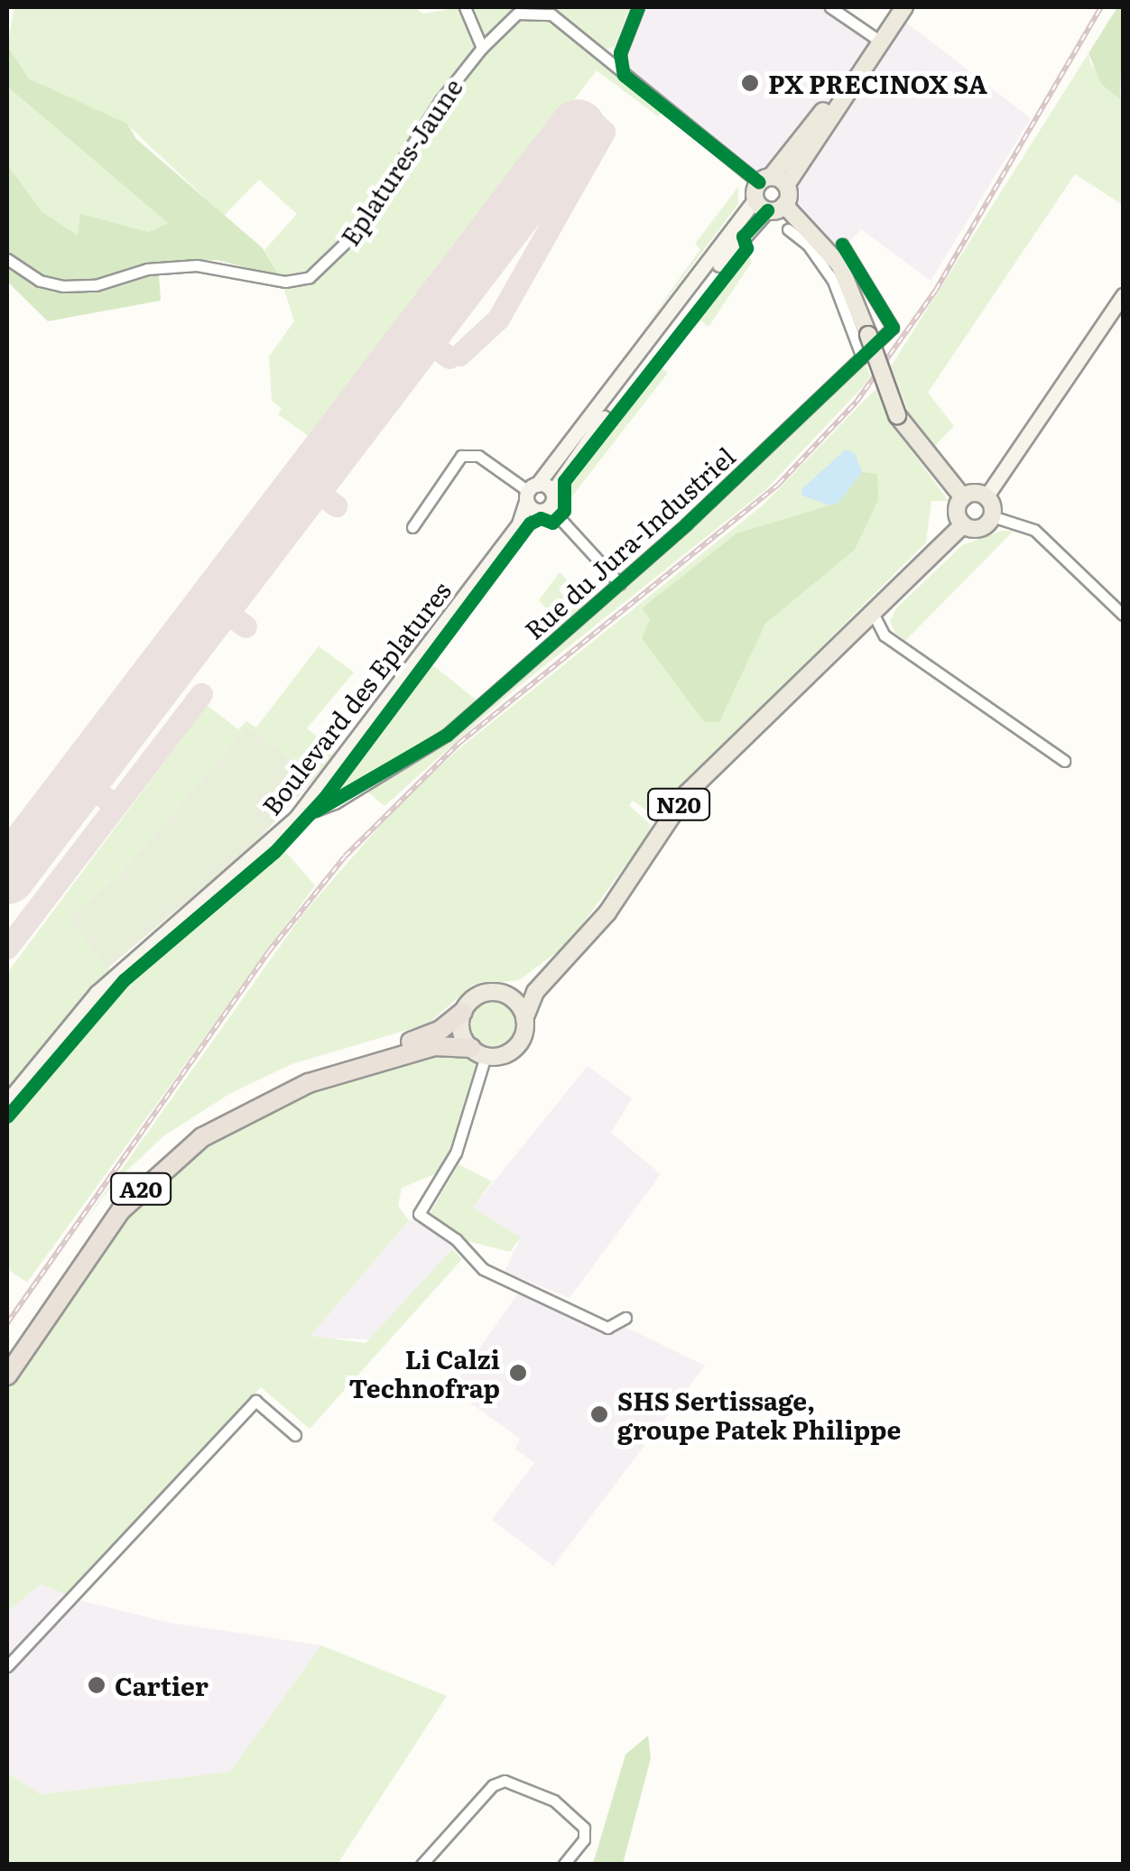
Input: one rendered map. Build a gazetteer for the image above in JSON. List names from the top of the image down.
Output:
{
  "streets": {
    "highway": ["A20"],
    "main road": ["Boulevard des Eplatures", "N20"],
    "street": ["Eplatures-Jaune", "Rue du Jura-Industriel"]
  },
  "crossings": [
    ["Rue du Jura-Industriel", "Boulevard des Eplatures"],
    ["N20", "A20"]
  ],
  "places": [
    "PX PRECINOX SA",
    "Li Calzi Technofrap",
    "SHS Sertissage, groupe Patek Philippe",
    "Cartier"
  ]
}
